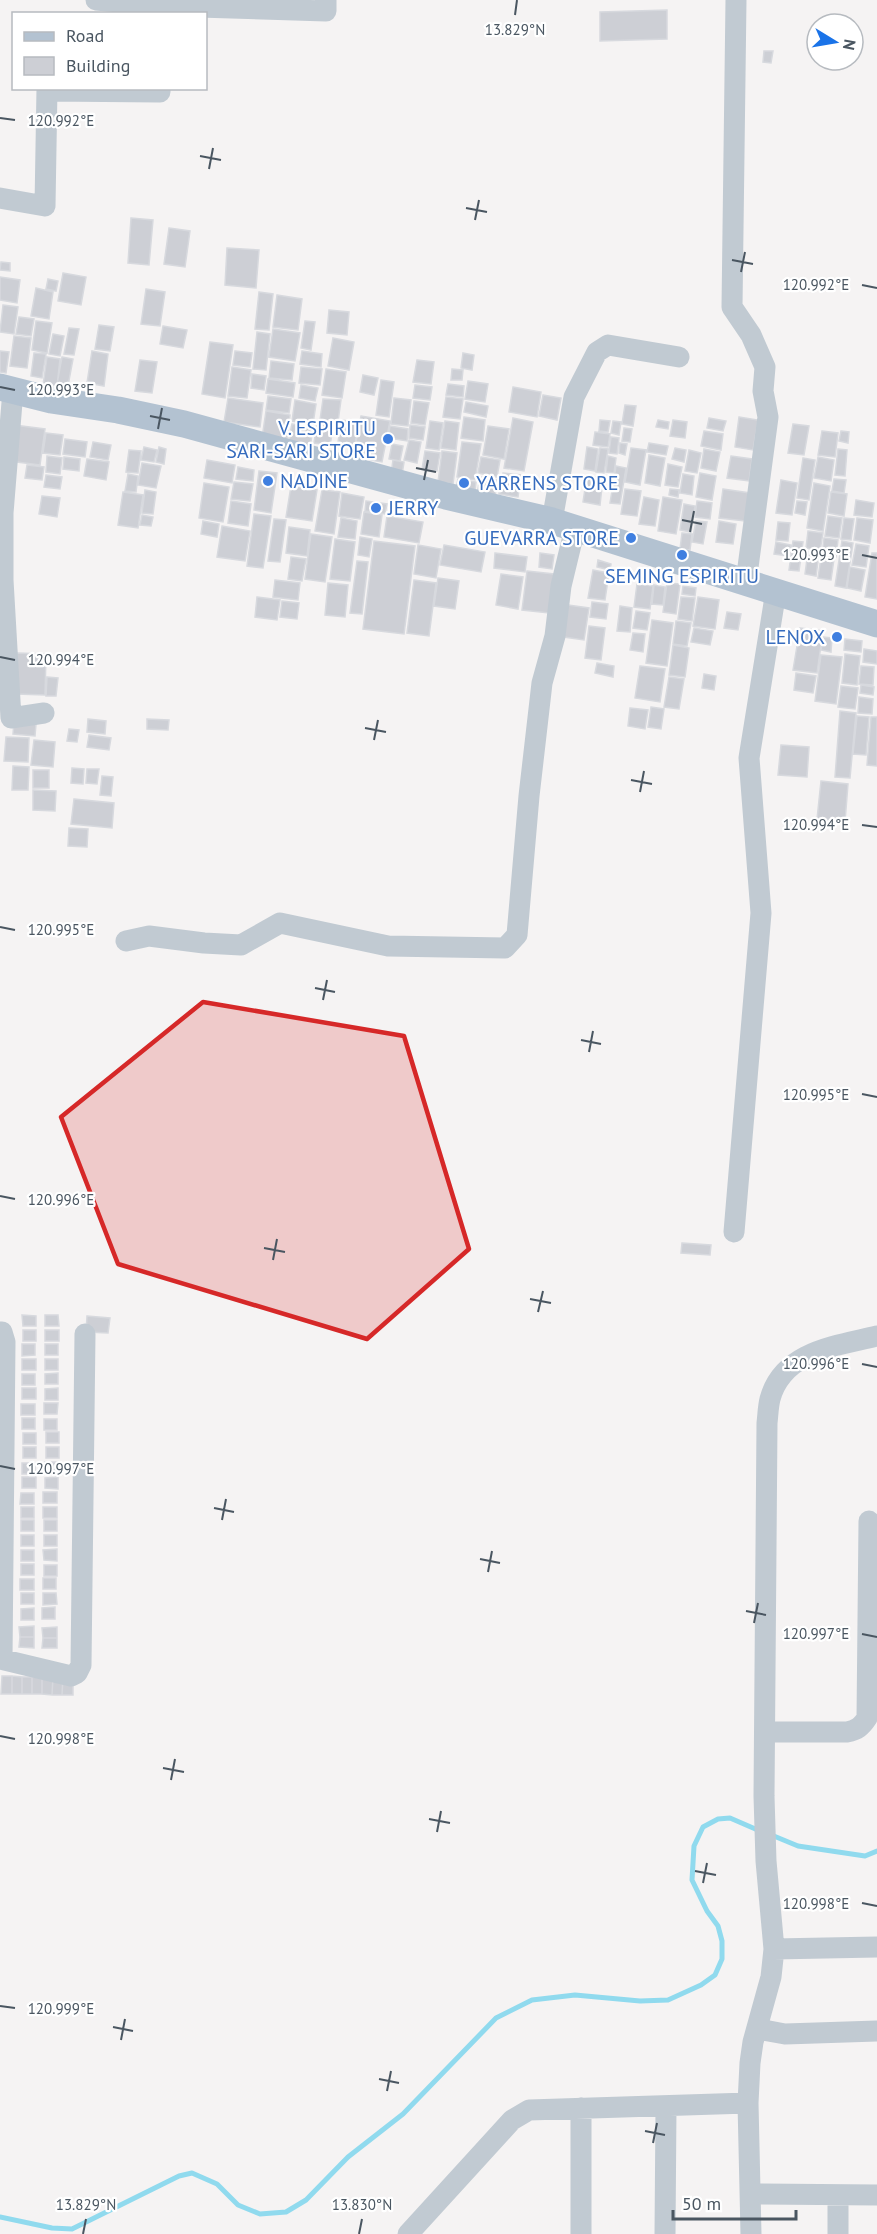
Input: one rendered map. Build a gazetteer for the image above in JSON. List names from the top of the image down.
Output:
{
  "places": [
    "V. ESPIRITU SARI-SARI STORE",
    "NADINE",
    "YARRENS STORE",
    "JERRY",
    "GUEVARRA STORE",
    "SEMING ESPIRITU",
    "LENOX"
  ],
  "legend": ["Road", "Building"],
  "scale_bar": "50 m",
  "north": "right",
  "coordinates": [
    "13.829°N",
    "120.992°E",
    "120.993°E",
    "120.994°E",
    "120.995°E",
    "120.996°E",
    "120.997°E",
    "120.998°E",
    "120.999°E",
    "13.830°N"
  ]
}
